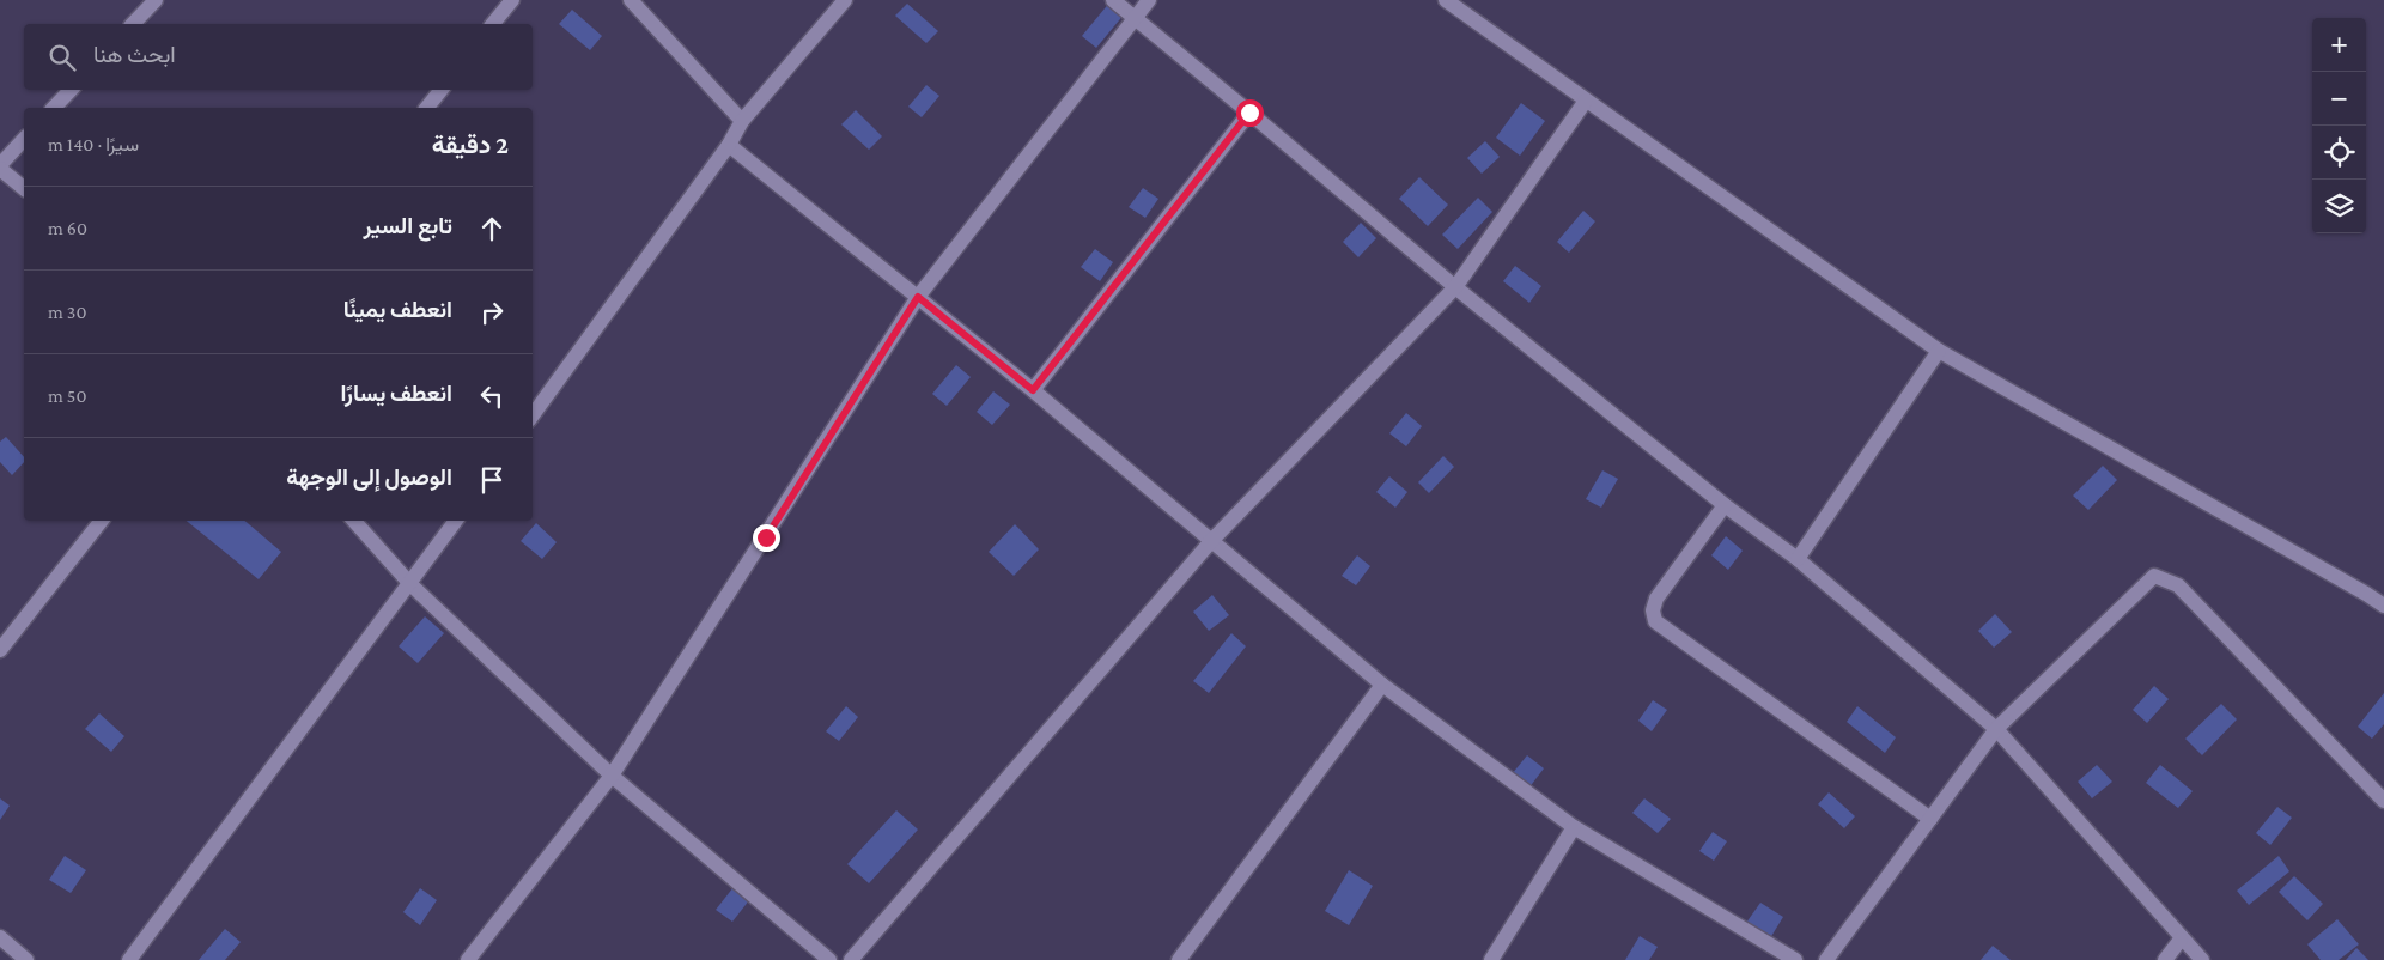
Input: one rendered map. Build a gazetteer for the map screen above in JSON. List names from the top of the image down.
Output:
{
  "page": {
    "map_buttons": ["+", "−"],
    "search": "ابحث هنا",
    "heading": ["2 دقيقة", "سيرًا · 140 m"],
    "list": [
      ["تابع السير", "60 m"],
      ["انعطف يمينًا", "30 m"],
      ["انعطف يسارًا", "50 m"],
      "الوصول إلى الوجهة"
    ]
  }
}
